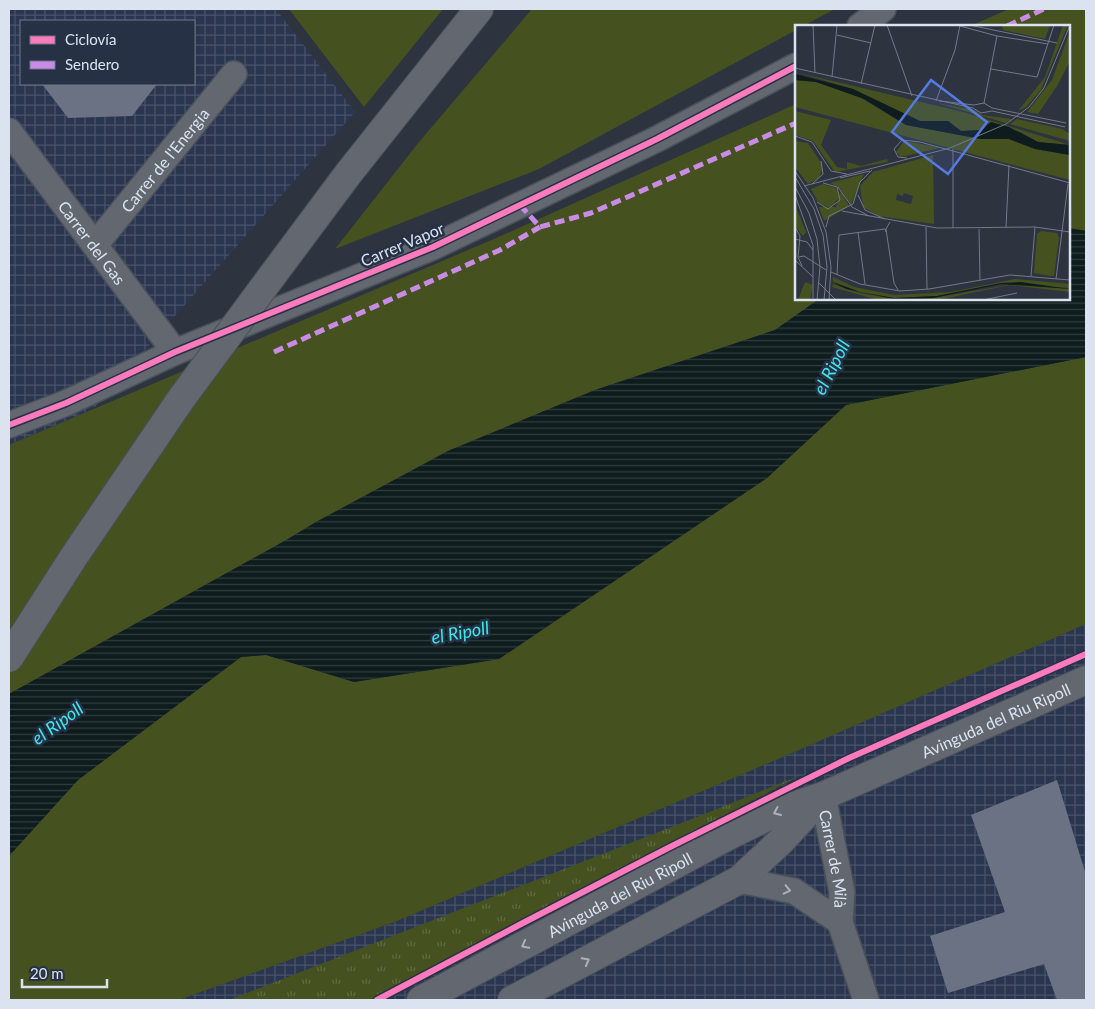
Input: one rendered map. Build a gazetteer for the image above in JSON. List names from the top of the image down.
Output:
{
  "streets": {
    "street": [
      "Carrer de l'Energia",
      "Carrer del Gas",
      "Carrer Vapor",
      "Avinguda del Riu Ripoll",
      "Carrer de Milà"
    ]
  },
  "crossings": [
    ["Carrer de l'Energia", "Carrer del Gas"],
    ["Carrer del Gas", "Carrer Vapor"],
    ["Avinguda del Riu Ripoll", "Carrer de Milà"]
  ],
  "water": ["el Ripoll"],
  "legend": ["Ciclovía", "Sendero"],
  "scale_bar": "20 m"
}
